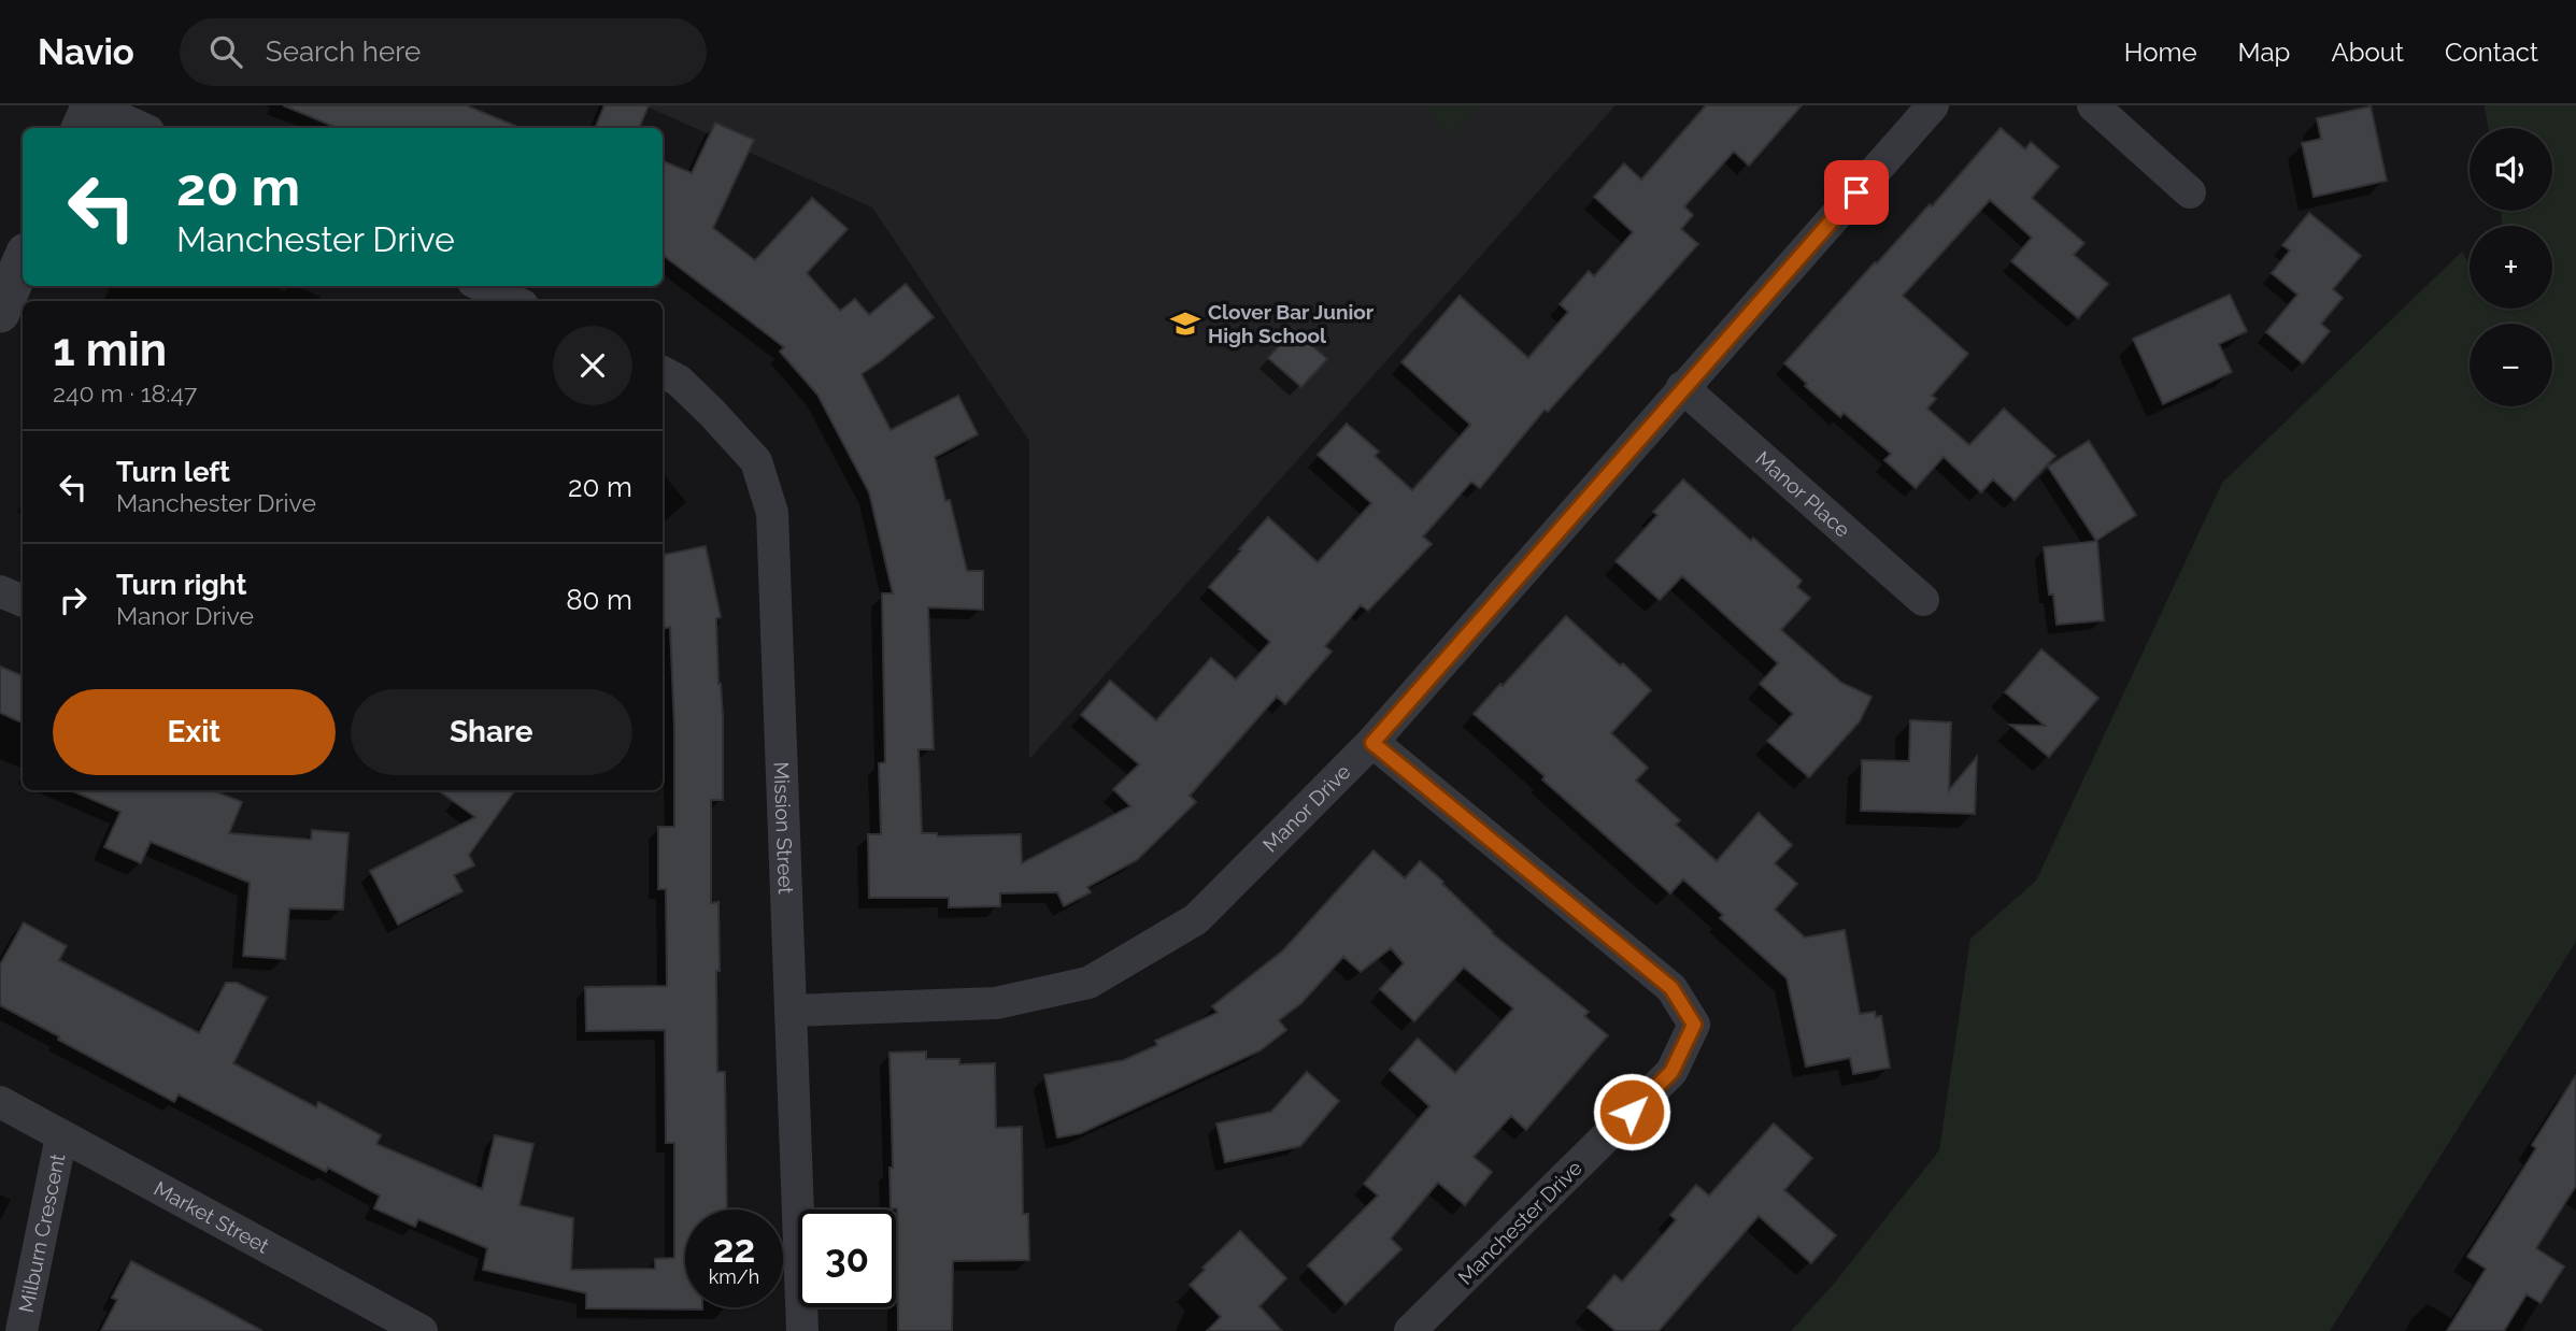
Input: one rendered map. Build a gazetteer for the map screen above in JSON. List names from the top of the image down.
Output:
{
  "streets": {
    "street": [
      "Manor Place",
      "Manor Drive",
      "Mission Street",
      "Market Street",
      "Manchester Drive",
      "Milburn Crescent"
    ]
  },
  "crossings": [
    ["Manor Place", "Manor Drive"],
    ["Manor Drive", "Mission Street"],
    ["Manor Drive", "Manchester Drive"],
    ["Market Street", "Milburn Crescent"]
  ],
  "places": {
    "school or university": ["Clover Bar Junior High School"]
  },
  "page": {
    "header": "Navio",
    "search": "Search here",
    "nav": [
      "Home",
      "Map",
      "About",
      "Contact"
    ],
    "map_buttons": ["+", "−"],
    "turn": ["20 m", "Manchester Drive"],
    "heading": ["1 min", "240 m · 18:47"],
    "list": [
      {
        "name": "Turn left",
        "note": "Manchester Drive",
        "value": "20 m"
      },
      {
        "name": "Turn right",
        "note": "Manor Drive",
        "value": "80 m"
      }
    ],
    "buttons": ["Exit", "Share"],
    "speed": "22 km/h",
    "limit": "30"
  }
}
